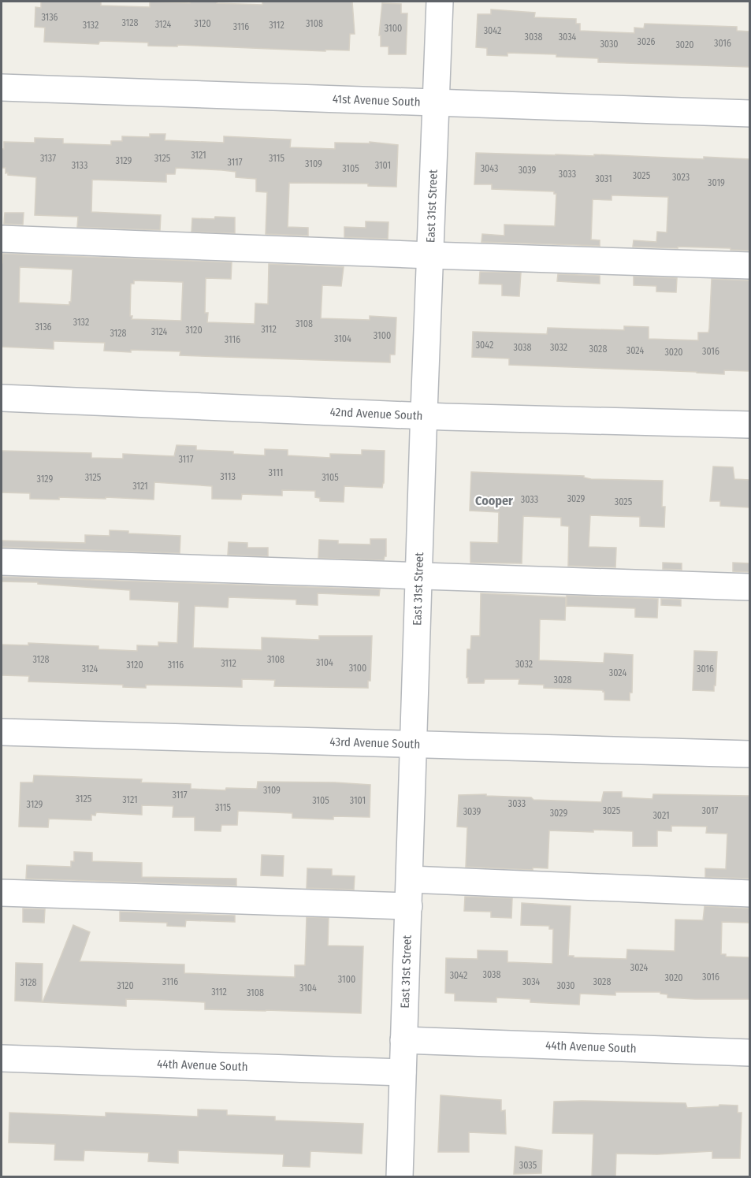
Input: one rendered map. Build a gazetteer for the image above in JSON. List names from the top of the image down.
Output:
{
  "streets": {
    "street": [
      "41st Avenue South",
      "East 31st Street",
      "42nd Avenue South",
      "43rd Avenue South",
      "44th Avenue South"
    ]
  },
  "crossings": [
    ["41st Avenue South", "East 31st Street"],
    ["East 31st Street", "42nd Avenue South"],
    ["East 31st Street", "43rd Avenue South"],
    ["East 31st Street", "44th Avenue South"]
  ],
  "districts": ["Cooper"],
  "house_numbers": [
    "3136",
    "3128",
    "3120",
    "3108",
    "3124",
    "3132",
    "3112",
    "3116",
    "3100",
    "3042",
    "3038",
    "3034",
    "3026",
    "3016",
    "3030",
    "3020",
    "3121",
    "3137",
    "3125",
    "3115",
    "3129",
    "3117",
    "3109",
    "3133",
    "3101",
    "3105",
    "3043",
    "3039",
    "3033",
    "3025",
    "3023",
    "3031",
    "3019",
    "3132",
    "3108",
    "3136",
    "3112",
    "3120",
    "3124",
    "3128",
    "3100",
    "3104",
    "3116",
    "3042",
    "3038",
    "3032",
    "3028",
    "3024",
    "3016",
    "3020",
    "3117",
    "3111",
    "3113",
    "3125",
    "3105",
    "3129",
    "3121",
    "3029",
    "3033",
    "3025",
    "3128",
    "3108",
    "3104",
    "3112",
    "3032",
    "3120",
    "3116",
    "3100",
    "3124",
    "3016",
    "3024",
    "3028",
    "3109",
    "3117",
    "3125",
    "3121",
    "3105",
    "3101",
    "3033",
    "3129",
    "3115",
    "3025",
    "3017",
    "3039",
    "3029",
    "3021",
    "3024",
    "3038",
    "3042",
    "3016",
    "3020",
    "3100",
    "3116",
    "3034",
    "3028",
    "3128",
    "3120",
    "3030",
    "3104",
    "3112",
    "3108",
    "3035"
  ]
}
